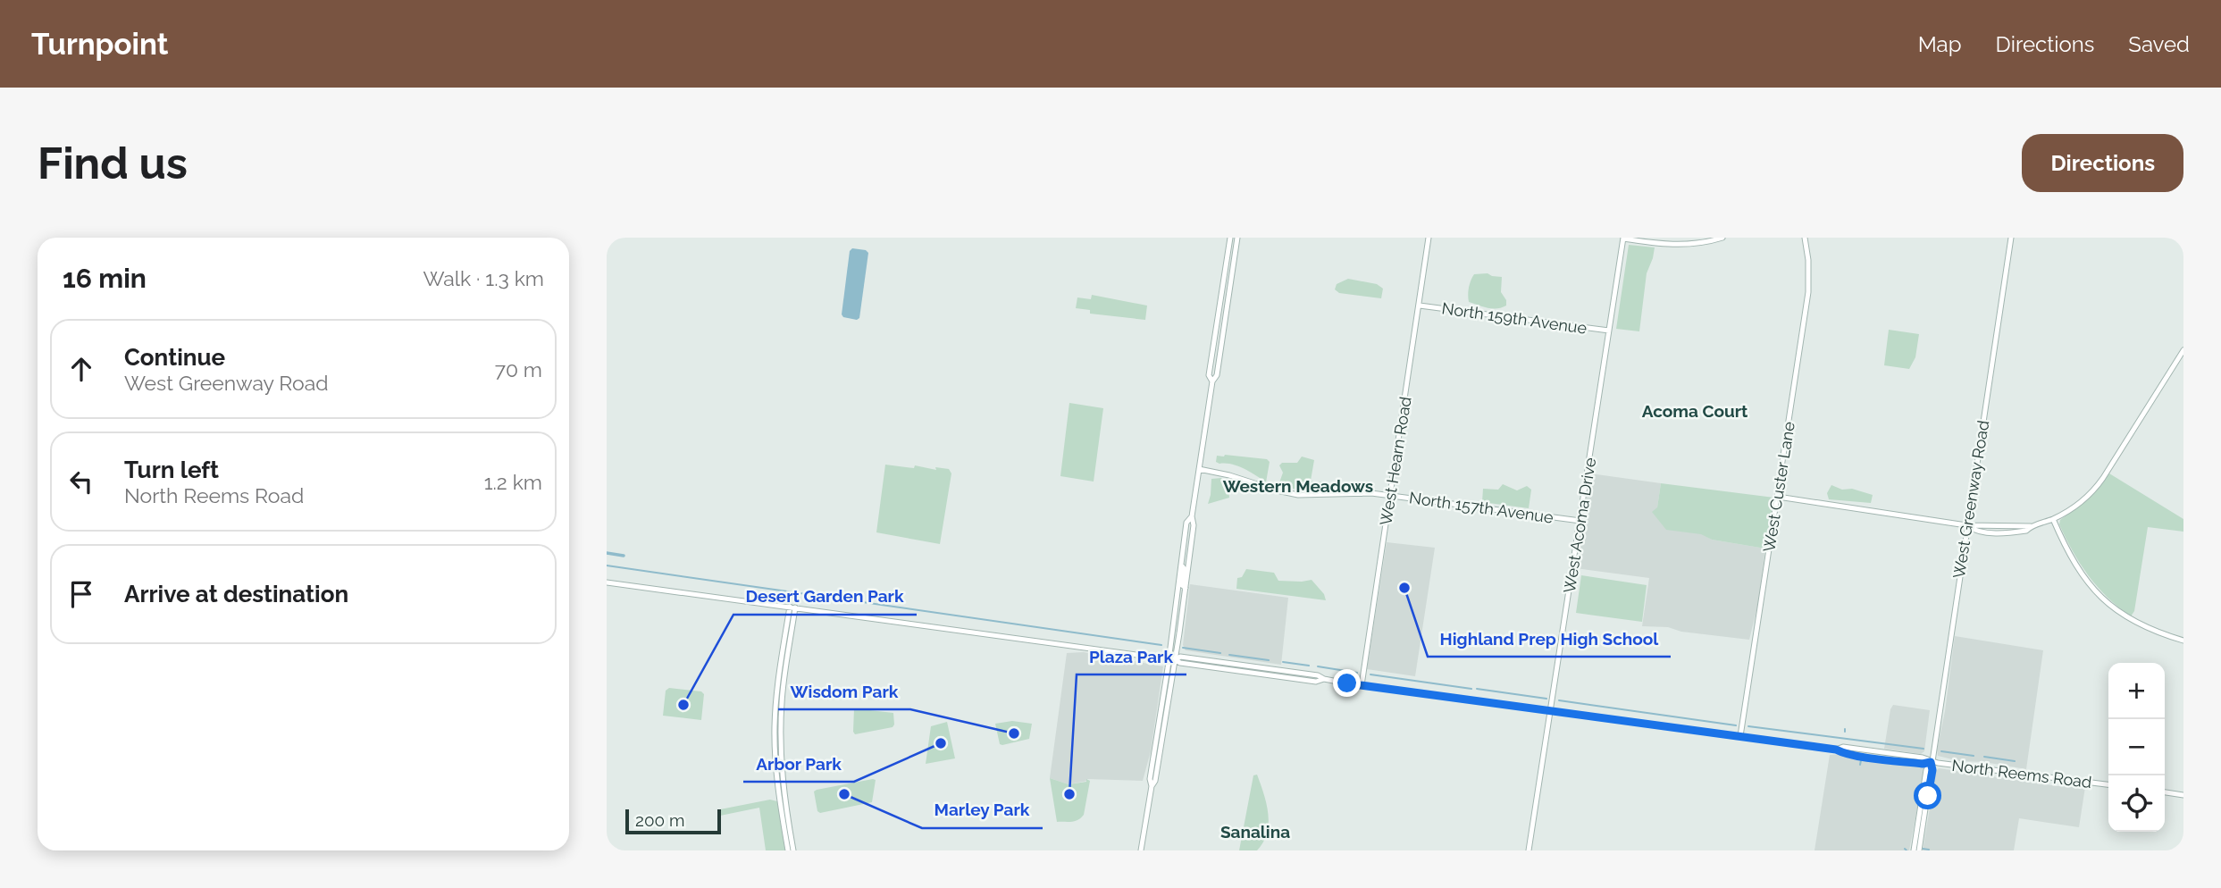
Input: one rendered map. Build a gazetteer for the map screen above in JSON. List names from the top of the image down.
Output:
{
  "streets": {
    "street": [
      "North 159th Avenue",
      "West Hearn Road",
      "West Custer Lane",
      "West Greenway Road",
      "North 157th Avenue",
      "West Acoma Drive",
      "North Reems Road"
    ]
  },
  "crossings": [
    ["North 159th Avenue", "West Hearn Road"],
    ["North 159th Avenue", "West Acoma Drive"],
    ["West Hearn Road", "North 157th Avenue"],
    ["West Hearn Road", "North Reems Road"],
    ["West Custer Lane", "North Reems Road"],
    ["West Greenway Road", "North Reems Road"],
    ["North 157th Avenue", "West Acoma Drive"],
    ["West Acoma Drive", "North Reems Road"]
  ],
  "districts": ["Acoma Court", "Western Meadows", "Sanalina"],
  "places": [
    "Highland Prep High School",
    "Desert Garden Park",
    "Wisdom Park",
    "Arbor Park",
    "Marley Park",
    "Plaza Park"
  ],
  "scale_bar": "200 m",
  "page": {
    "header": "Turnpoint",
    "nav": ["Map", "Directions", "Saved"],
    "buttons": "Directions",
    "title": "Find us",
    "heading": ["16 min", "Walk · 1.3 km"],
    "list": [
      ["Continue", "West Greenway Road", "70 m"],
      ["Turn left", "North Reems Road", "1.2 km"],
      "Arrive at destination"
    ],
    "map_buttons": ["+", "−"],
    "scale": "200 m"
  }
}
